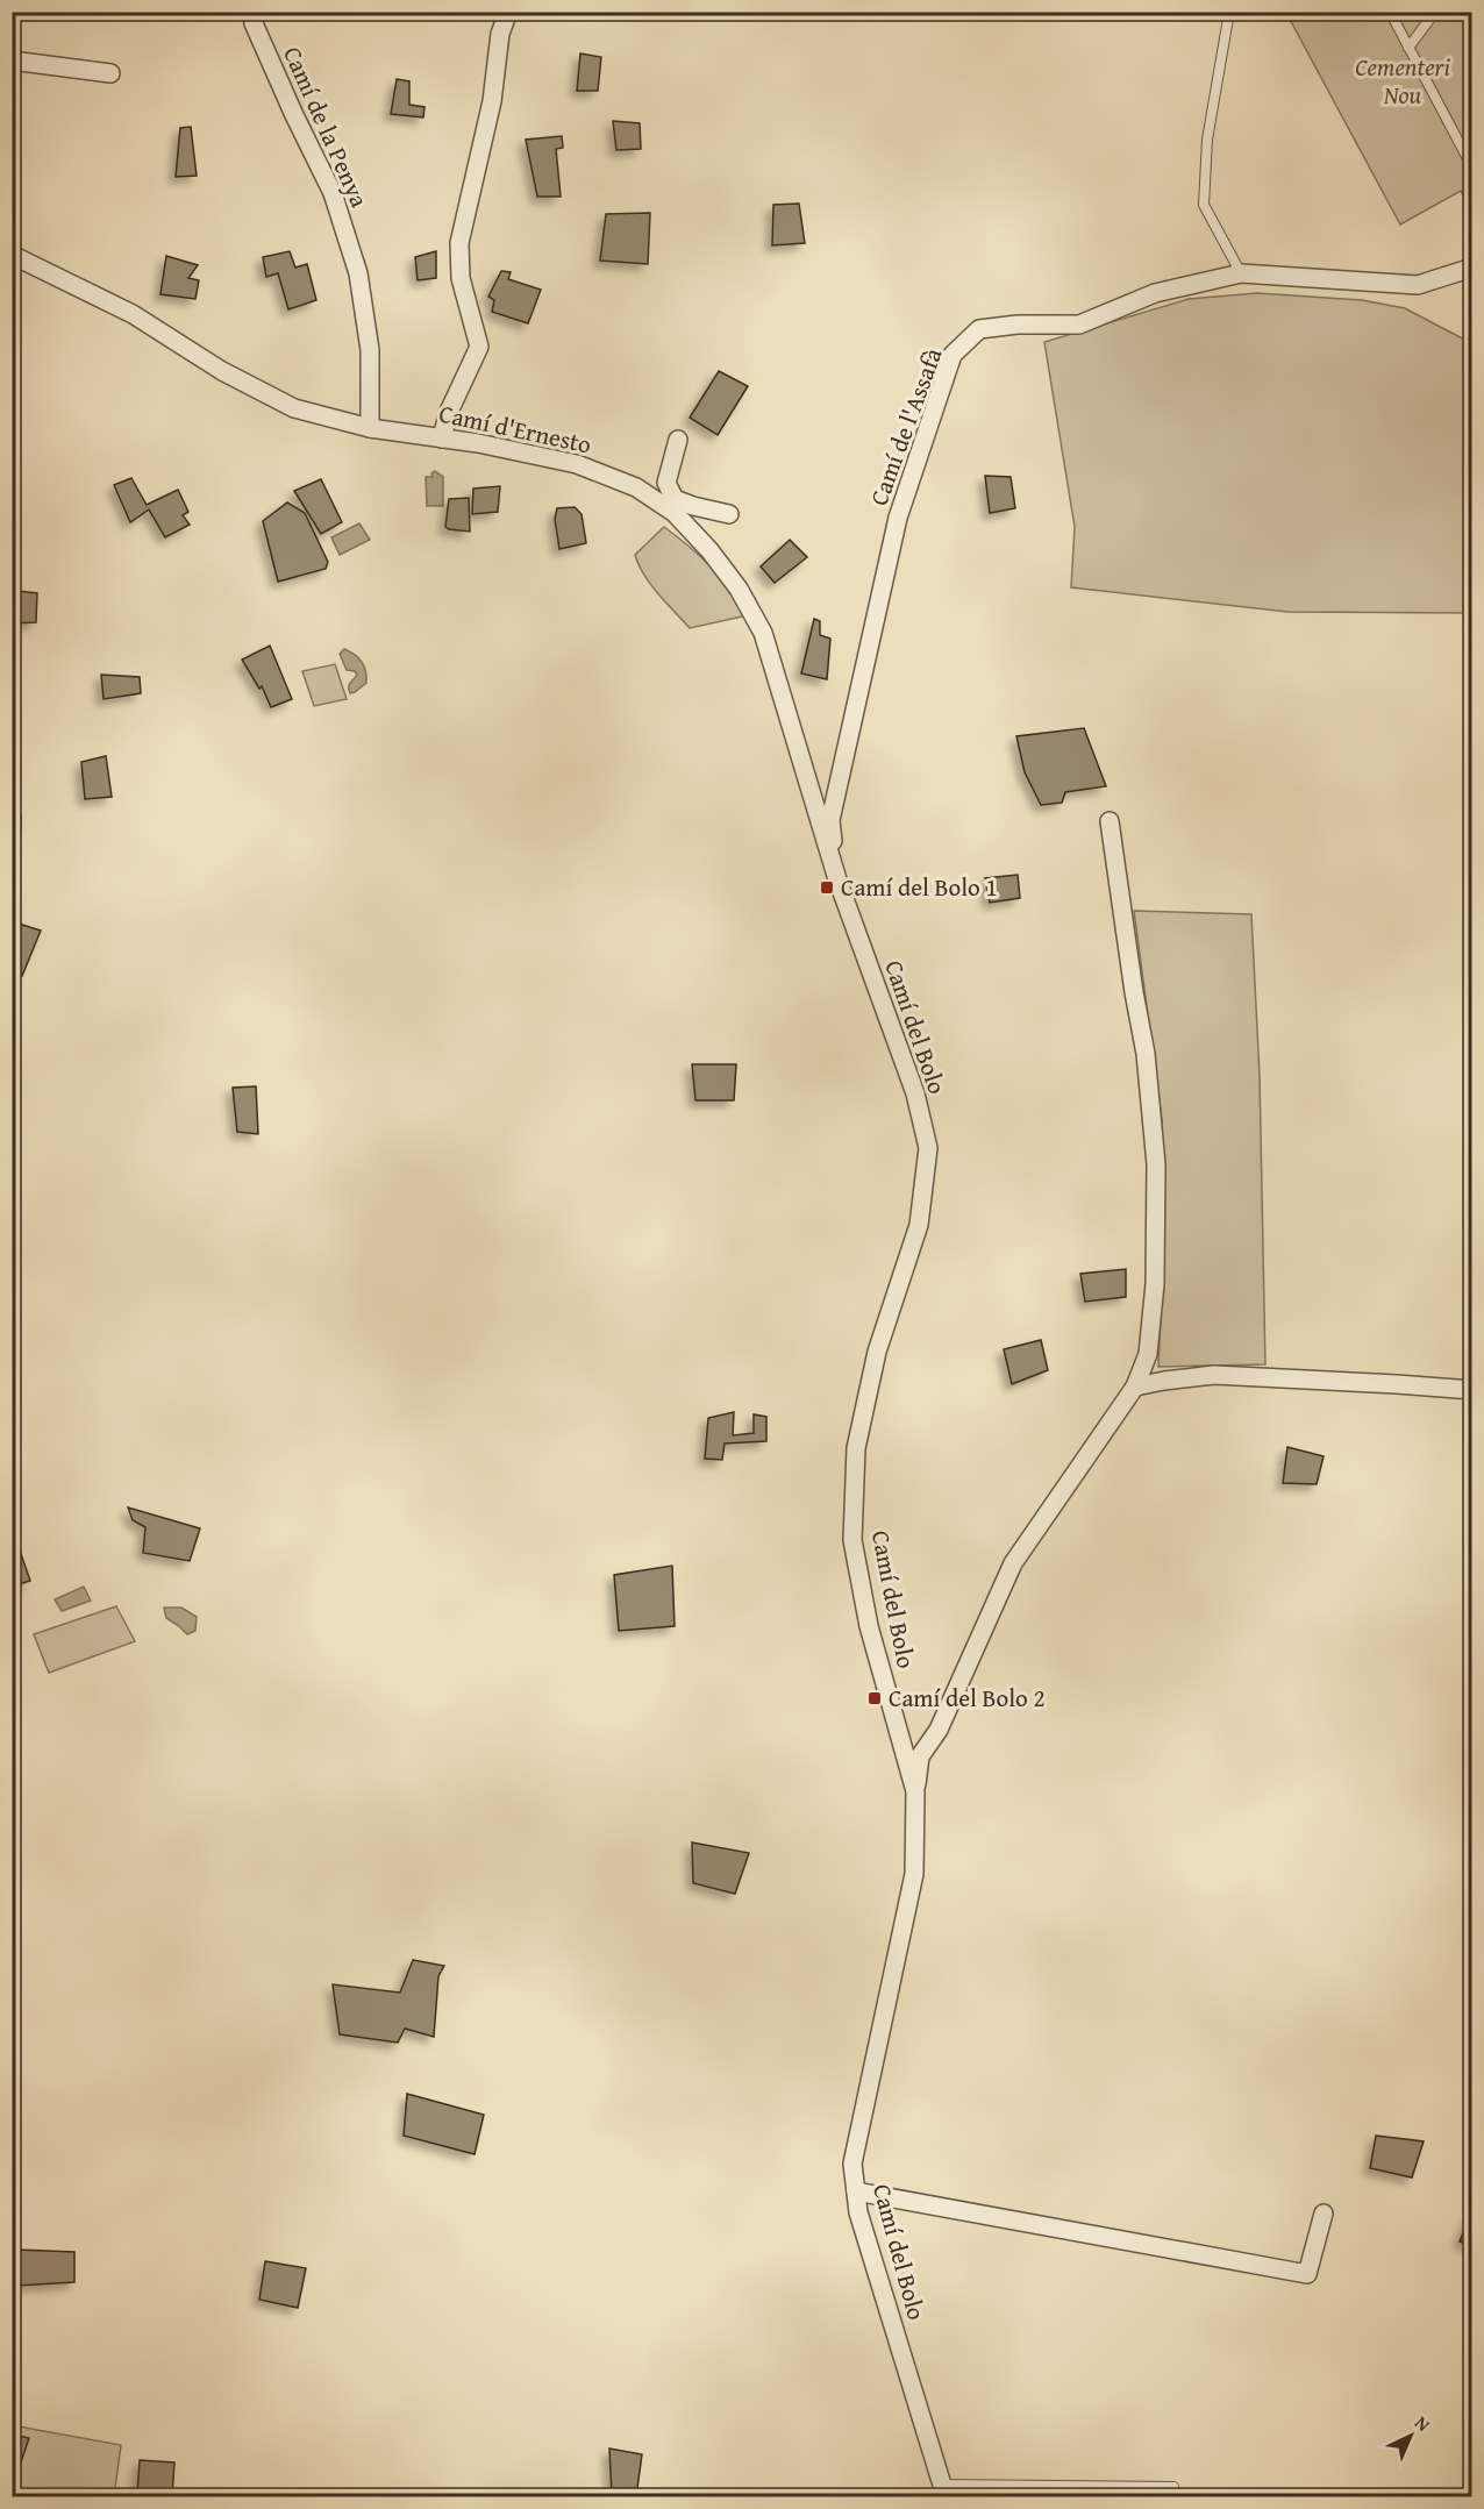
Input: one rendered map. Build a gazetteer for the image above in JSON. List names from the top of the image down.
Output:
{
  "streets": {
    "street": [
      "Camí de la Penya",
      "Camí de l'Assafà",
      "Camí d'Ernesto",
      "Camí del Bolo"
    ]
  },
  "crossings": [
    ["Camí de la Penya", "Camí d'Ernesto"],
    ["Camí de l'Assafà", "Camí d'Ernesto"],
    ["Camí de l'Assafà", "Camí del Bolo"],
    ["Camí d'Ernesto", "Camí del Bolo"]
  ],
  "parks": ["Cementeri Nou"],
  "places": {
    "transit": ["Camí del Bolo 1", "Camí del Bolo 2"]
  },
  "north": "top right"
}
